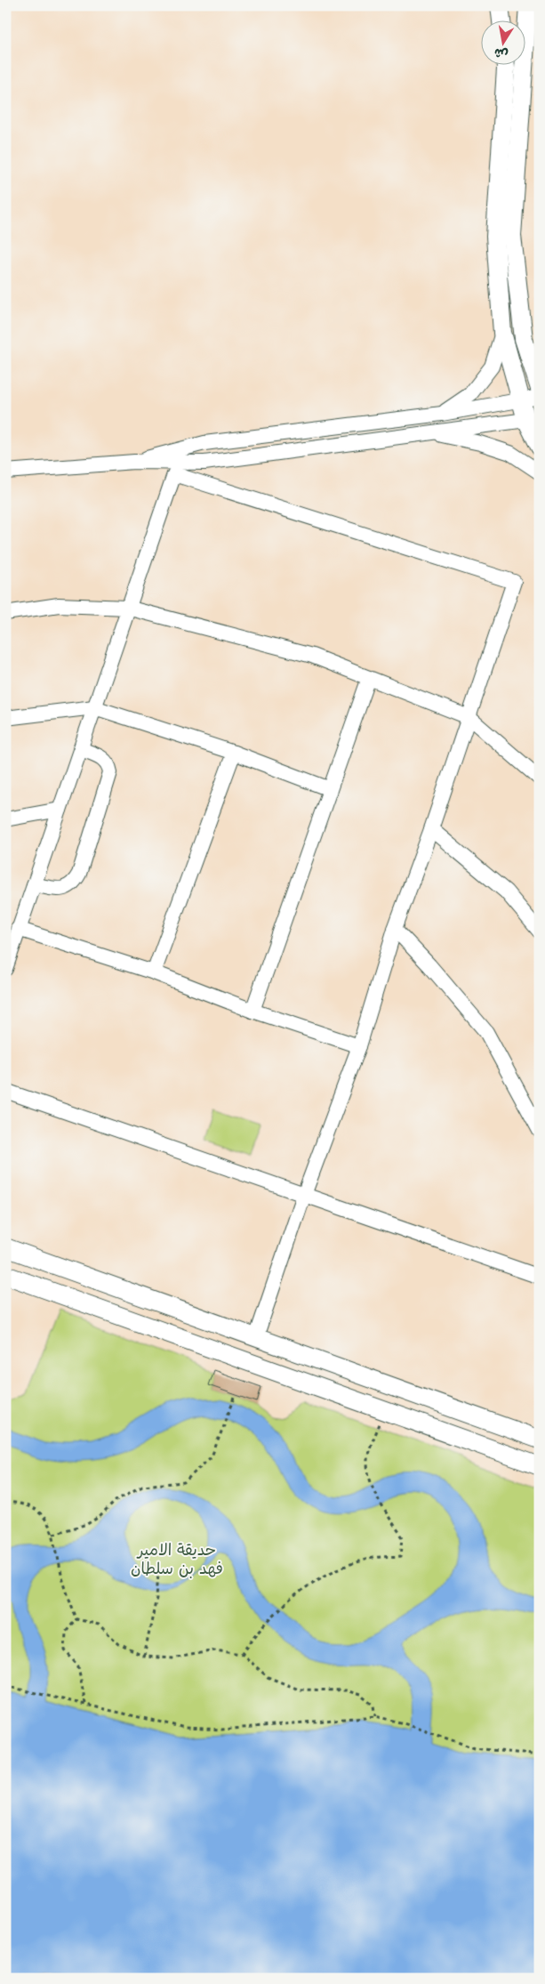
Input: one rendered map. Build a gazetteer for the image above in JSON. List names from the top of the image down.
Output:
{
  "parks": ["حديقة الامير فهد بن سلطان"],
  "north": "bottom"
}
